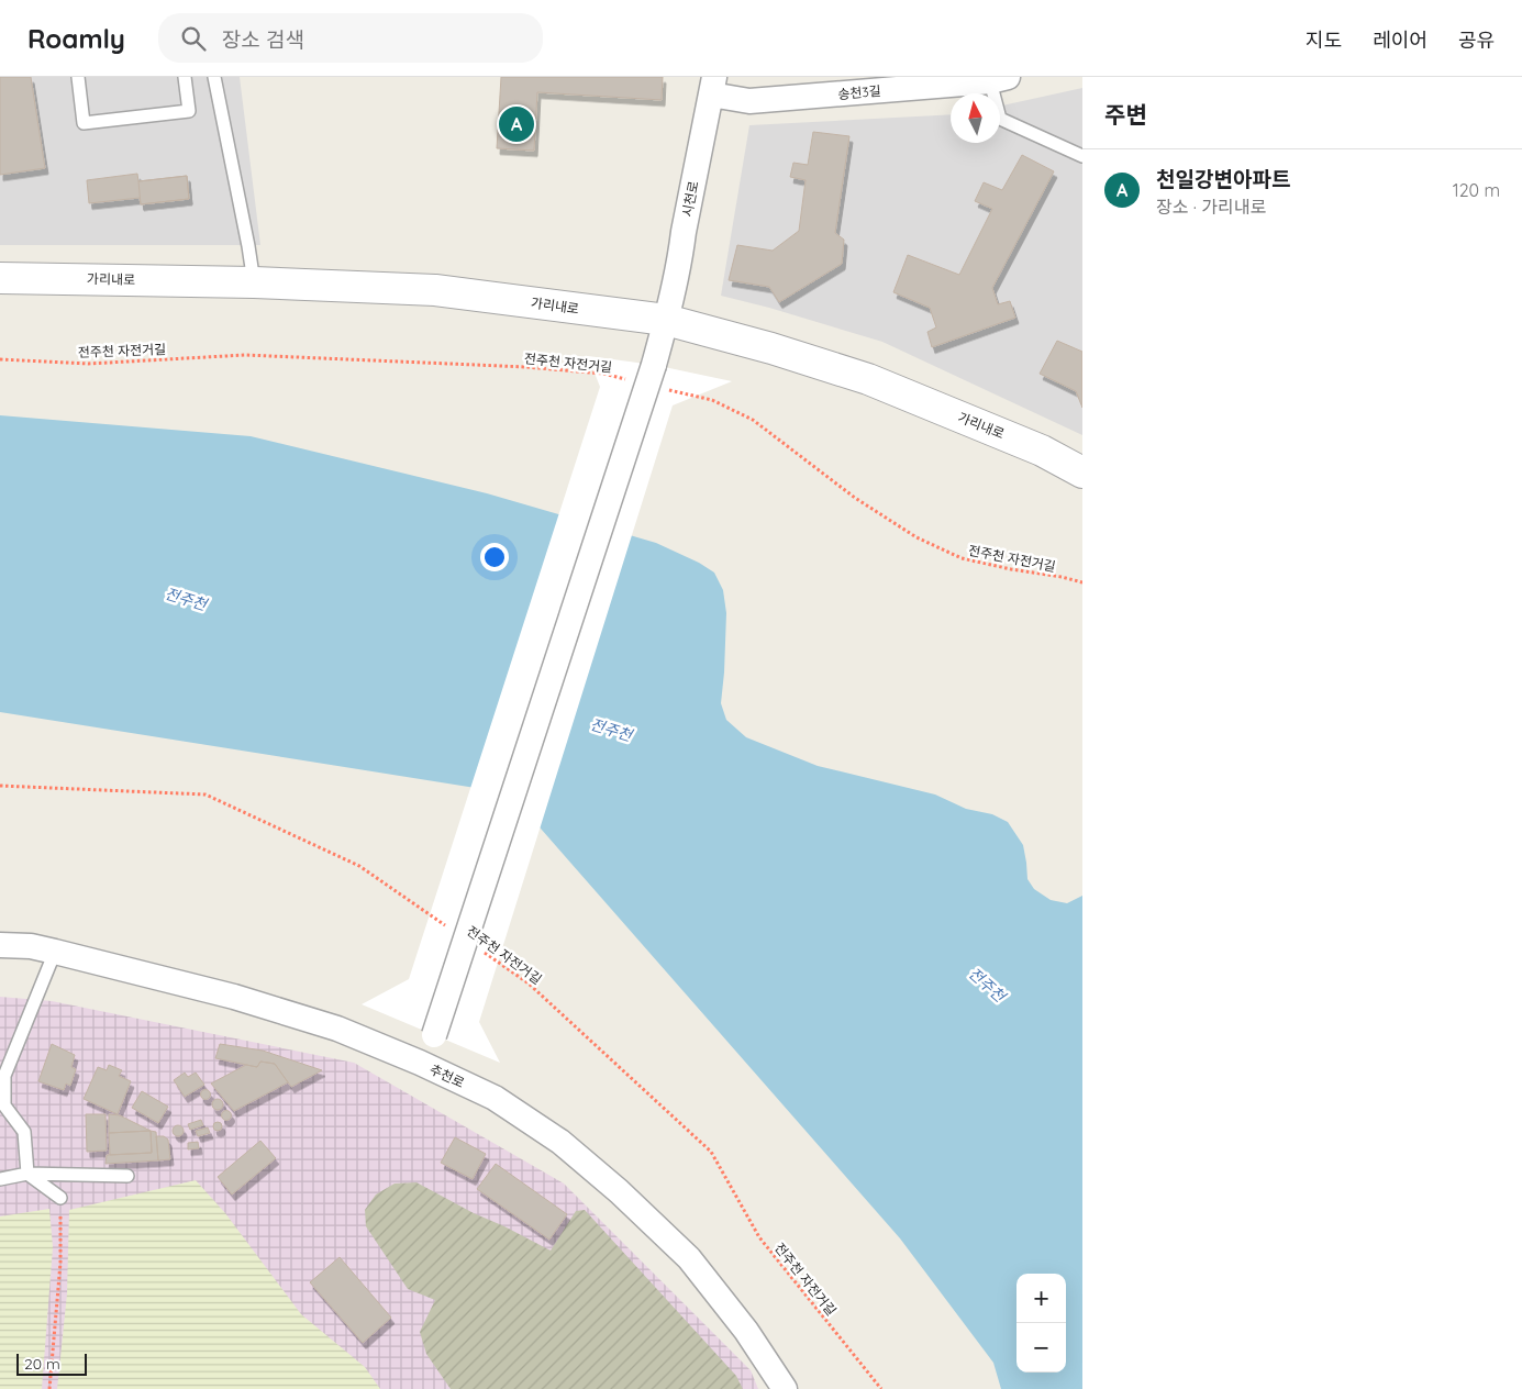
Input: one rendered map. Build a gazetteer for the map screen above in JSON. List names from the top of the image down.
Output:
{
  "streets": {
    "street": [
      "송천3길",
      "시천로",
      "가리내로",
      "추천로"
    ],
    "path": ["전주천 자전거길"]
  },
  "crossings": [
    ["송천3길", "시천로"],
    ["시천로", "가리내로"],
    ["시천로", "추천로"]
  ],
  "water": ["전주천"],
  "scale_bar": "20 m",
  "north": "top",
  "page": {
    "header": "Roamly",
    "search": "장소 검색",
    "nav": ["지도", "레이어", "공유"],
    "heading": "주변",
    "pins": "A",
    "list": [
      {
        "mark": "A",
        "name": "천일강변아파트",
        "note": "장소 · 가리내로",
        "value": "120 m"
      }
    ],
    "map_buttons": ["+", "−"],
    "scale": "20 m"
  }
}
